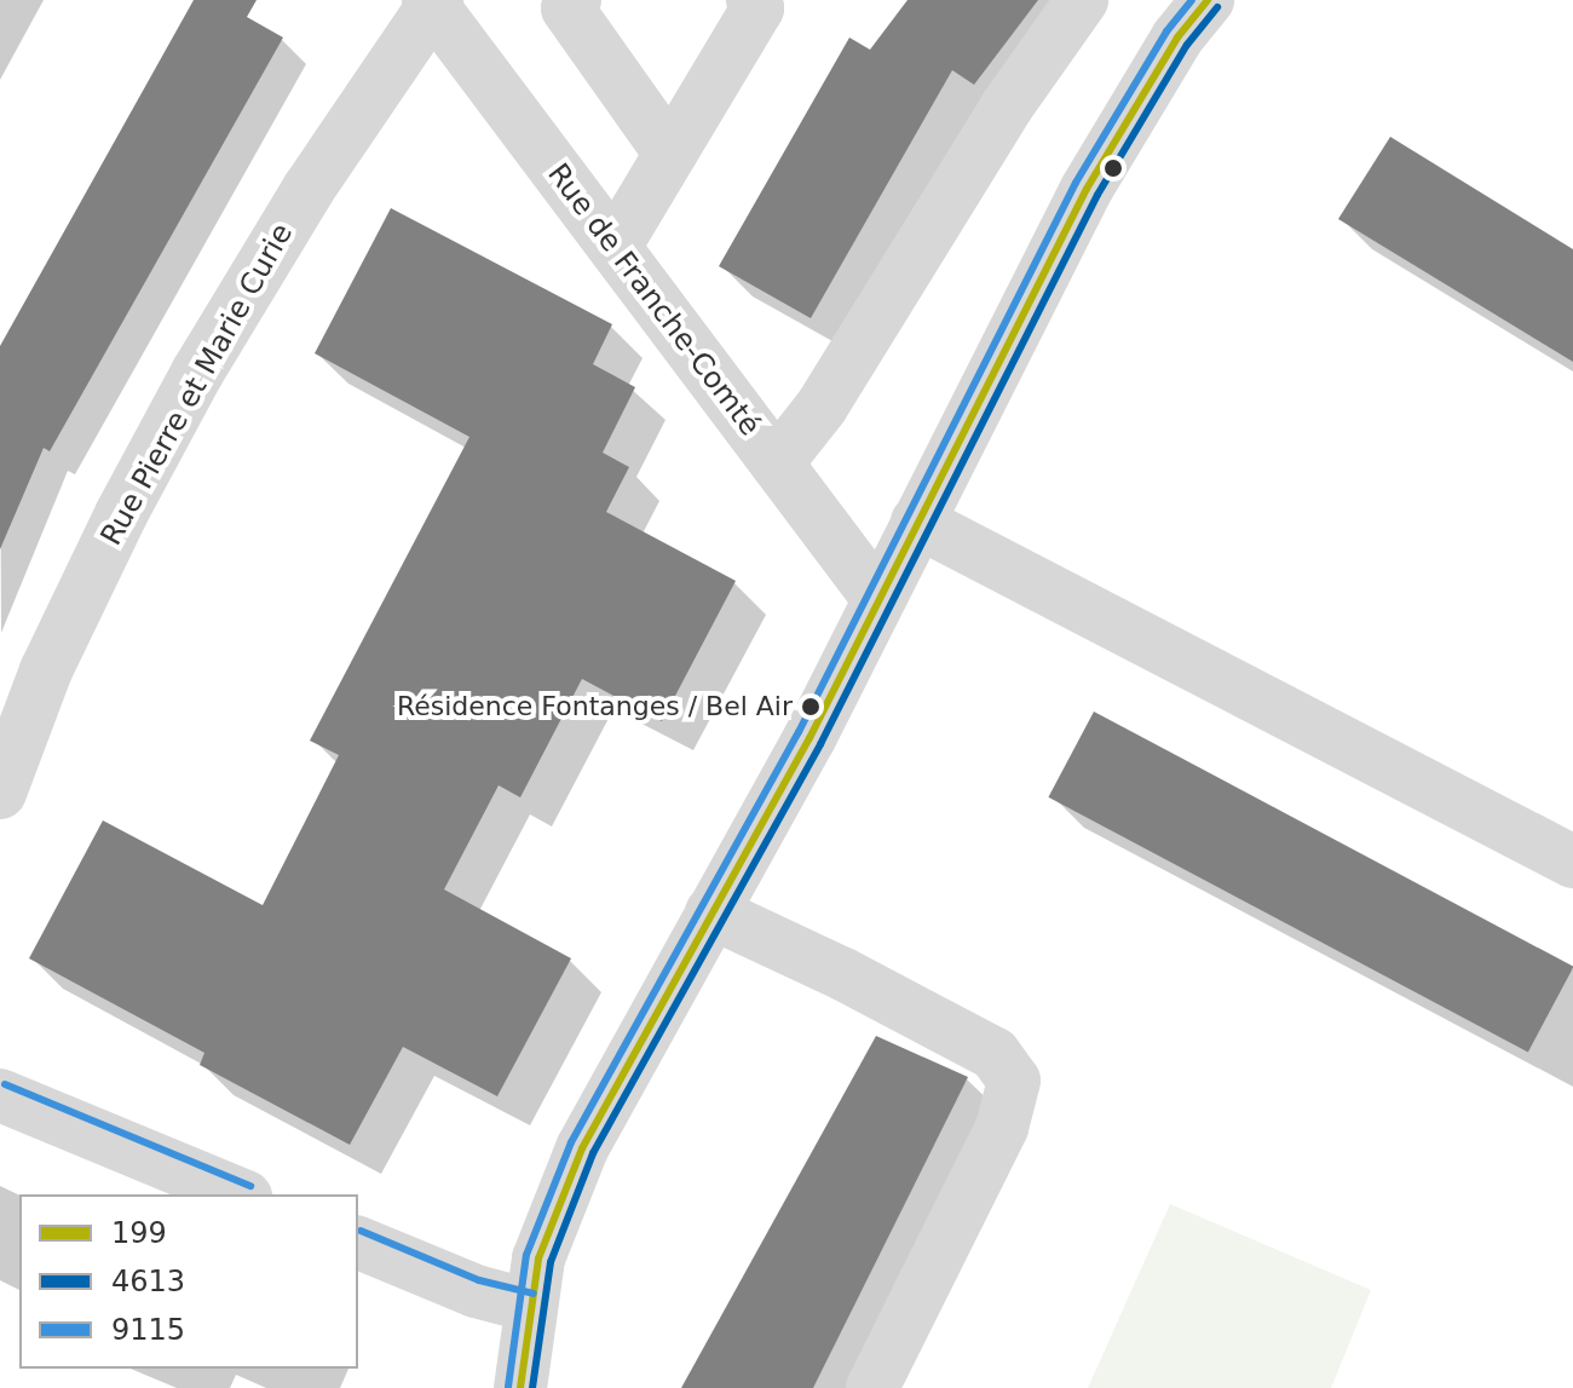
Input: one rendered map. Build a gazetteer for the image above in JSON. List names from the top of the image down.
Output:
{
  "streets": {
    "street": ["Rue de Franche-Comté", "Rue Pierre et Marie Curie"]
  },
  "crossings": [
    ["Rue de Franche-Comté", "Rue Pierre et Marie Curie"]
  ],
  "places": ["Résidence Fontanges / Bel Air"],
  "lines": ["transit line 199", "transit line 9115", "transit line 4613"],
  "legend": ["199", "4613", "9115"]
}
